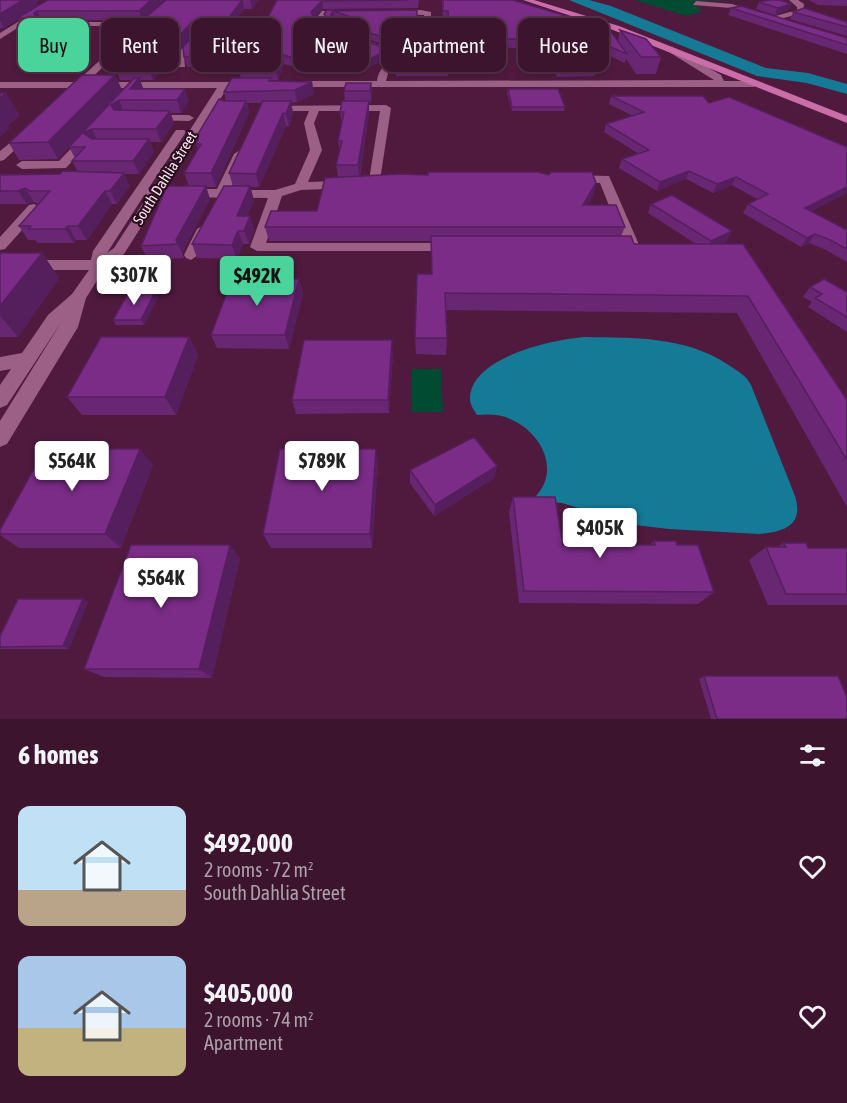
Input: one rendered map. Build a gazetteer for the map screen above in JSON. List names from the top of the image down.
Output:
{
  "streets": {
    "street": ["South Dahlia Street"]
  },
  "page": {
    "chip": [
      "Buy",
      "Rent",
      "Filters",
      "New",
      "Apartment",
      "House"
    ],
    "price": [
      "$307K",
      "$492K",
      "$564K",
      "$789K",
      "$405K",
      "$564K"
    ],
    "heading": "6 homes",
    "list": [
      {
        "name": "$492,000",
        "note": "2 rooms · 72 m² · South Dahlia Street"
      },
      {
        "name": "$405,000",
        "note": "2 rooms · 74 m² · Apartment"
      }
    ]
  }
}
